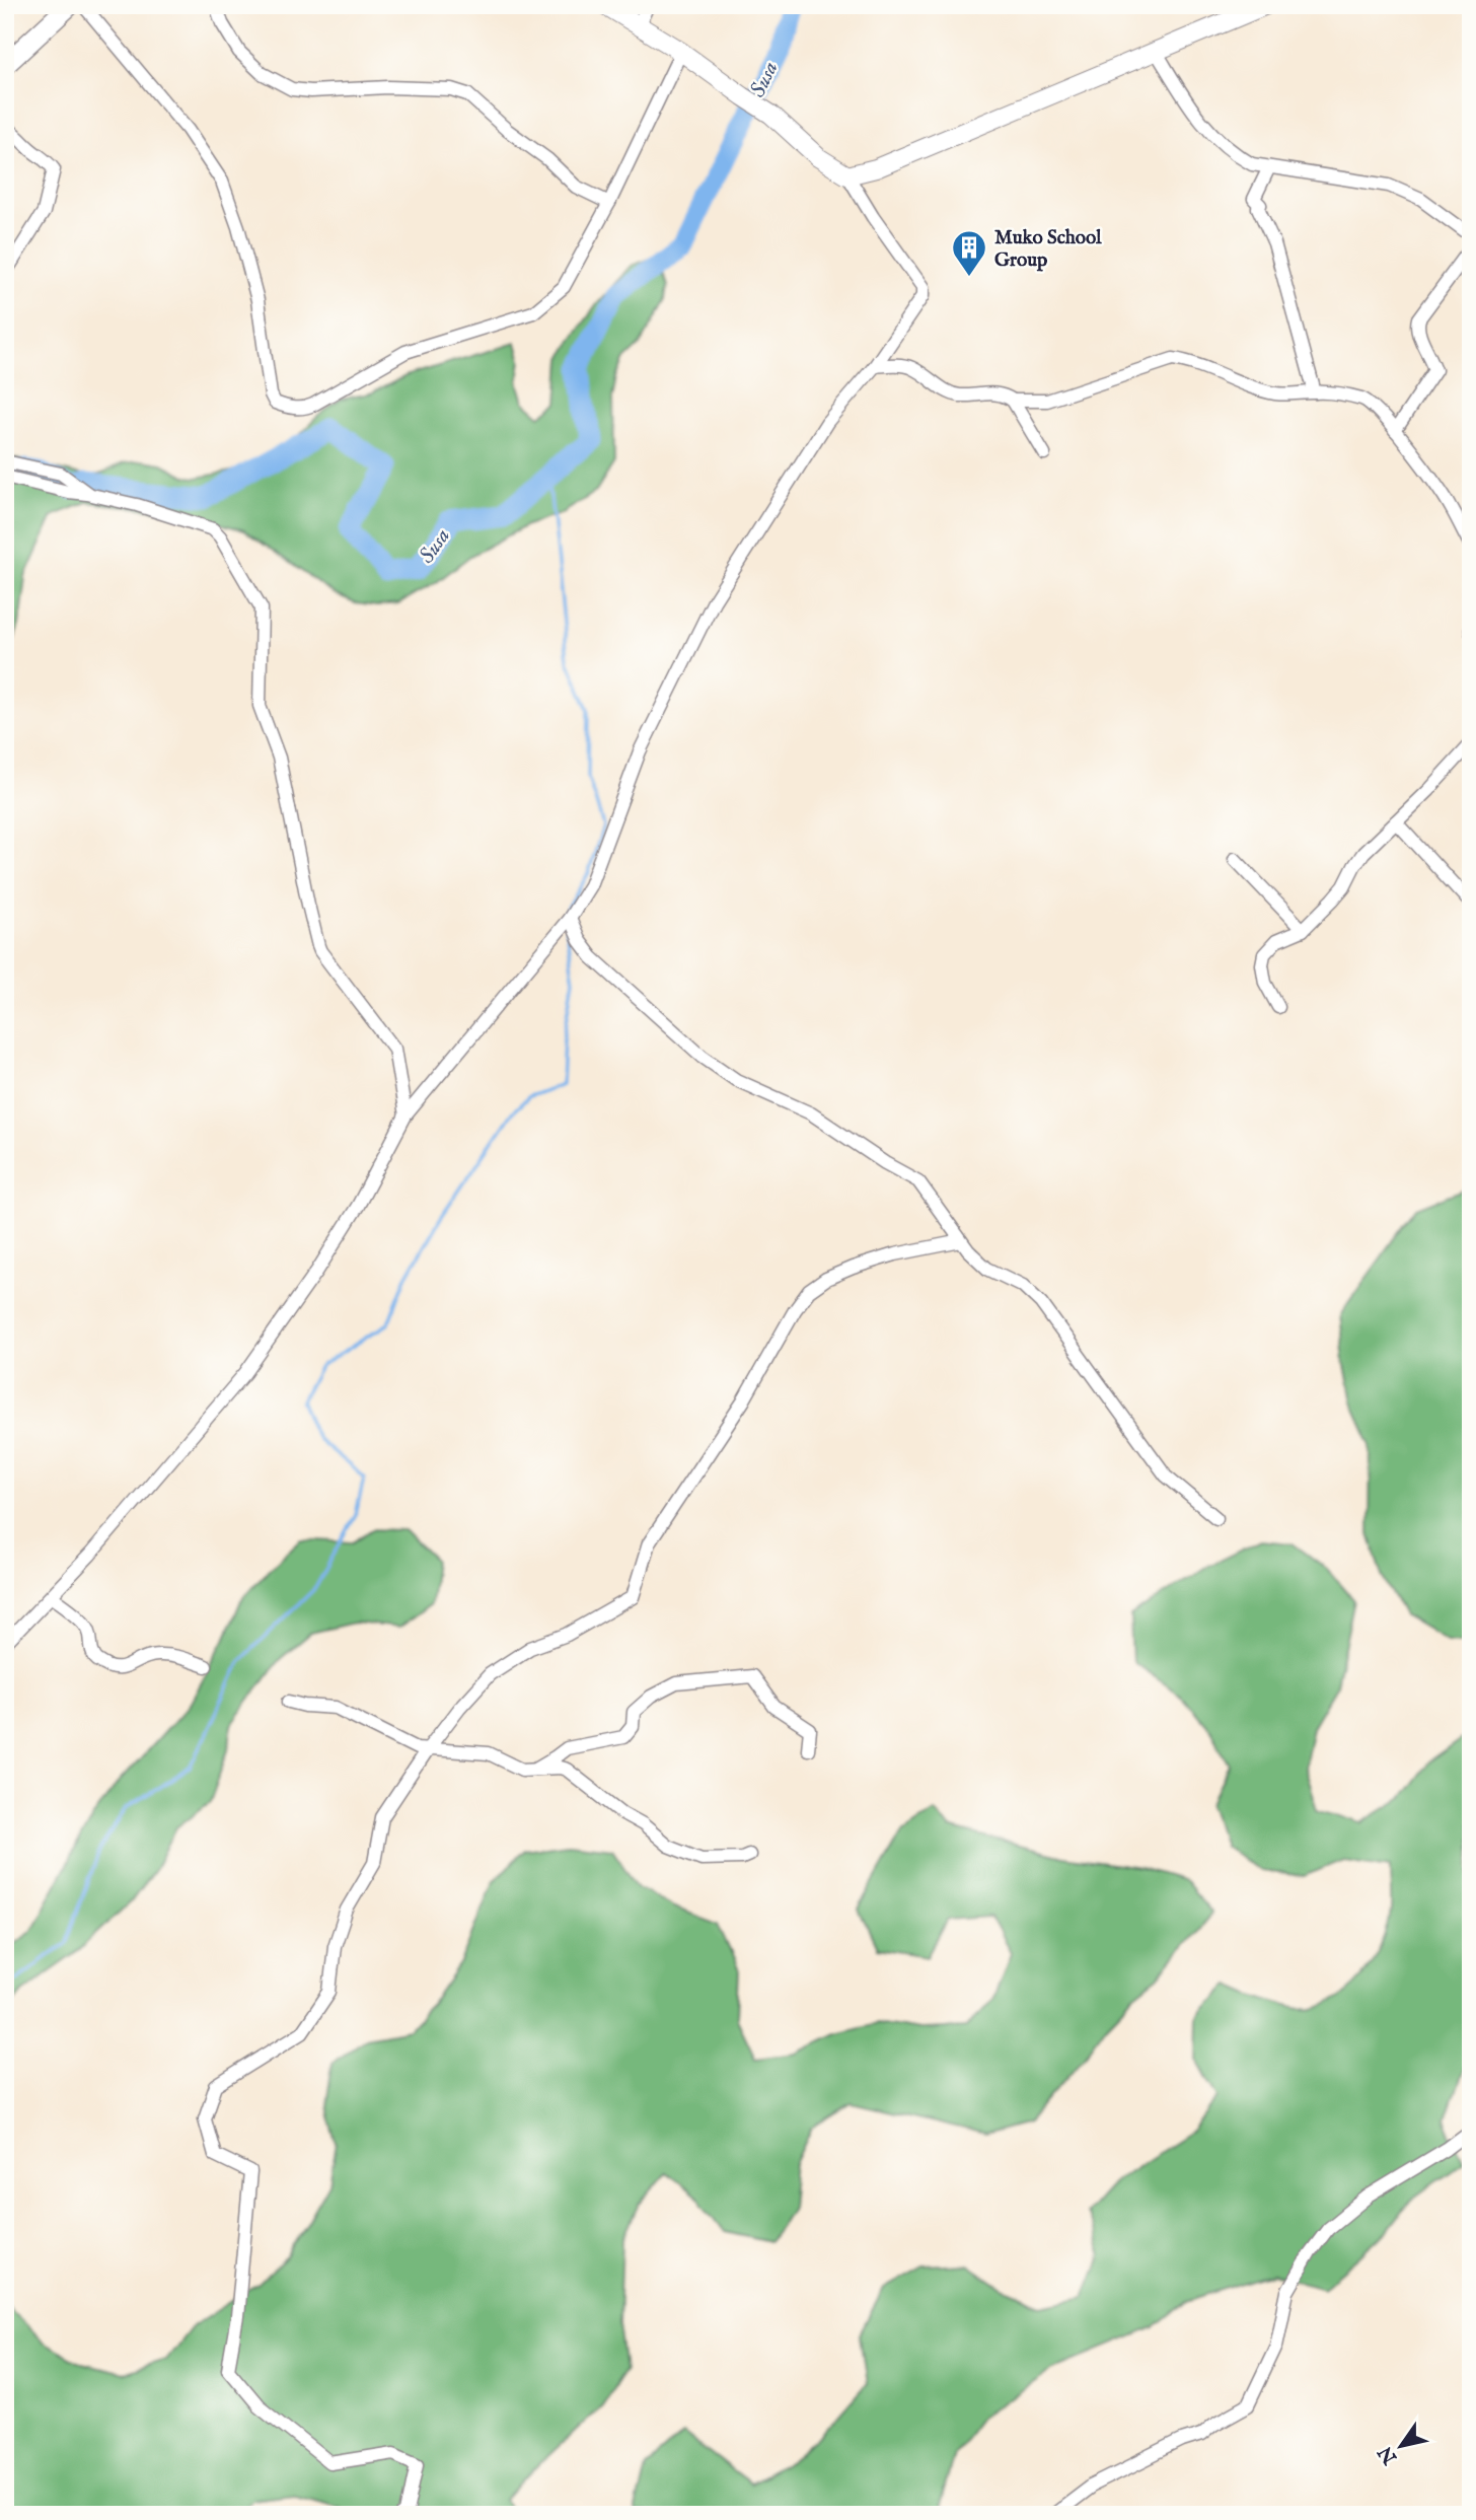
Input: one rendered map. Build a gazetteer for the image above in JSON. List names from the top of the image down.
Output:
{
  "water": ["Susa"],
  "places": {
    "building": ["Muko School Group"]
  },
  "north": "bottom left"
}
